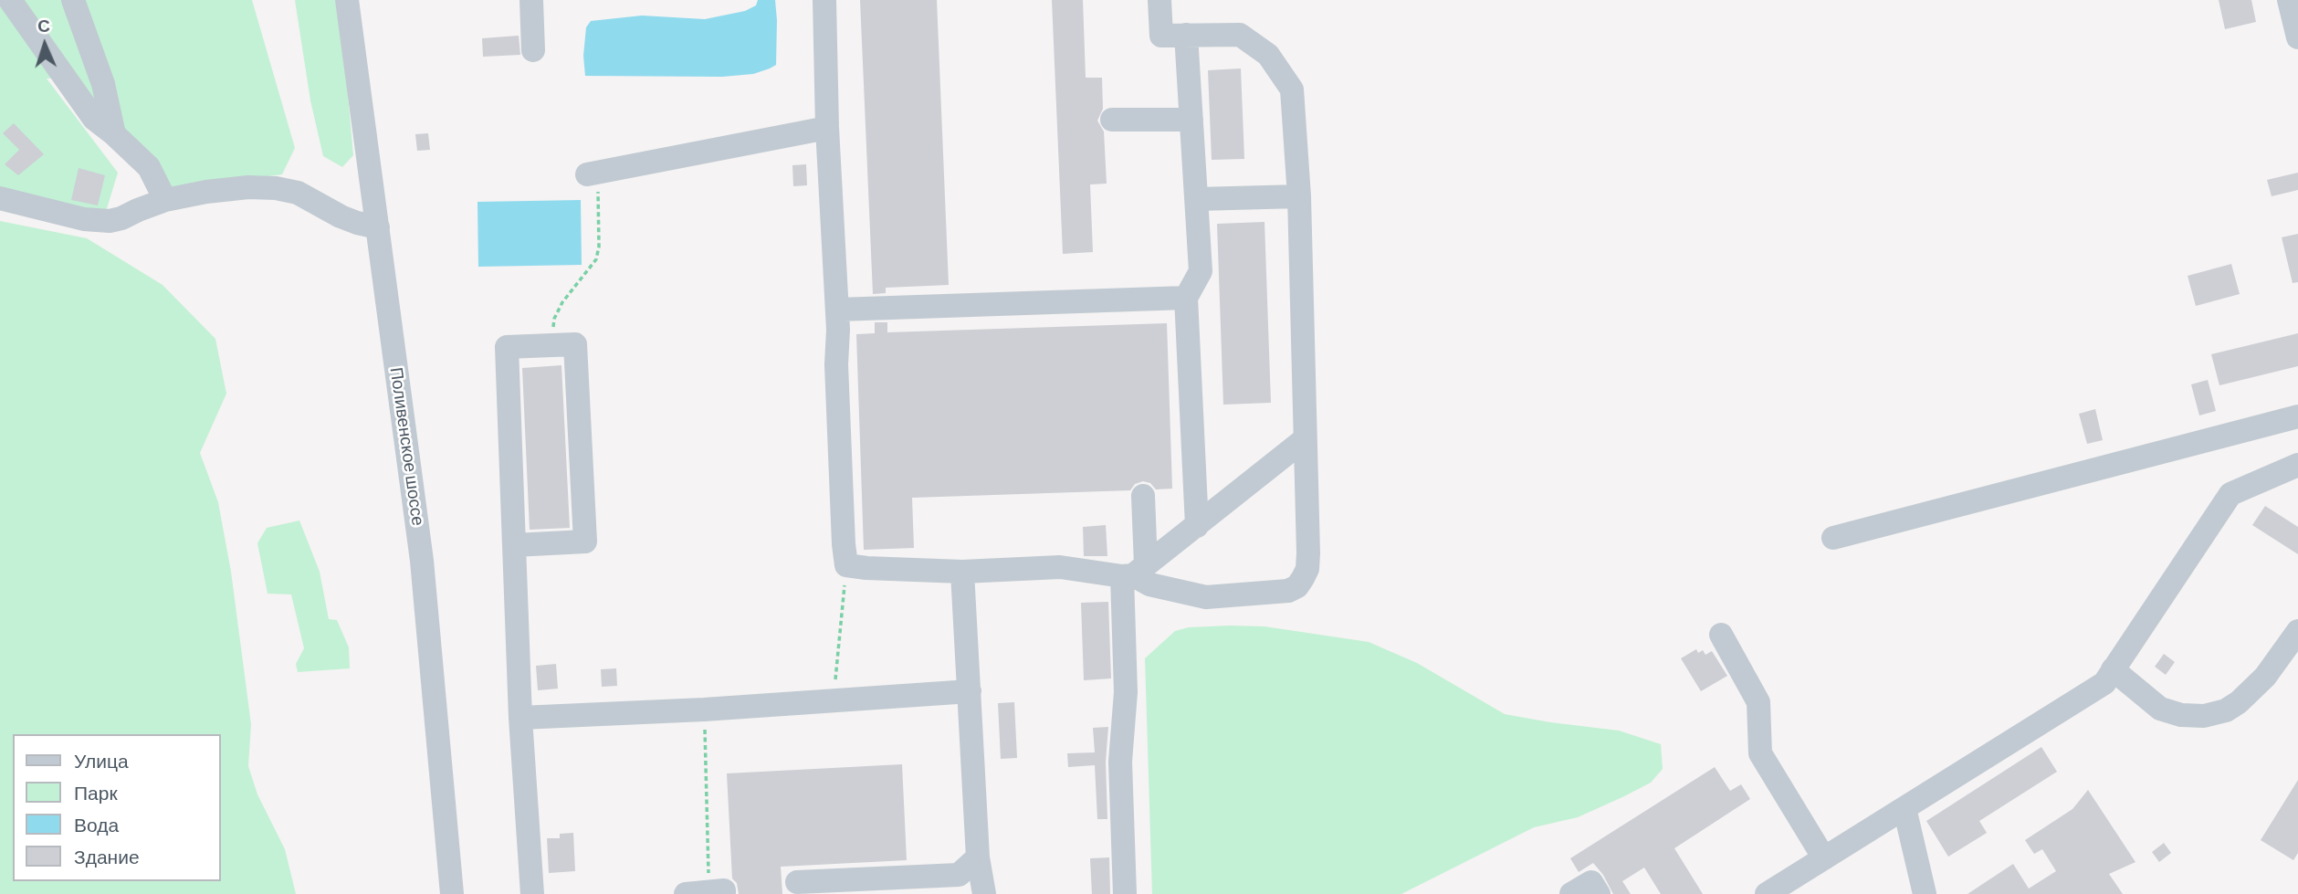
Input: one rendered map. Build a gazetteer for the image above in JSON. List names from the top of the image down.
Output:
{
  "streets": {
    "street": ["Поливенское шоссе"]
  },
  "legend": [
    "Улица",
    "Парк",
    "Вода",
    "Здание"
  ],
  "north": "top"
}
